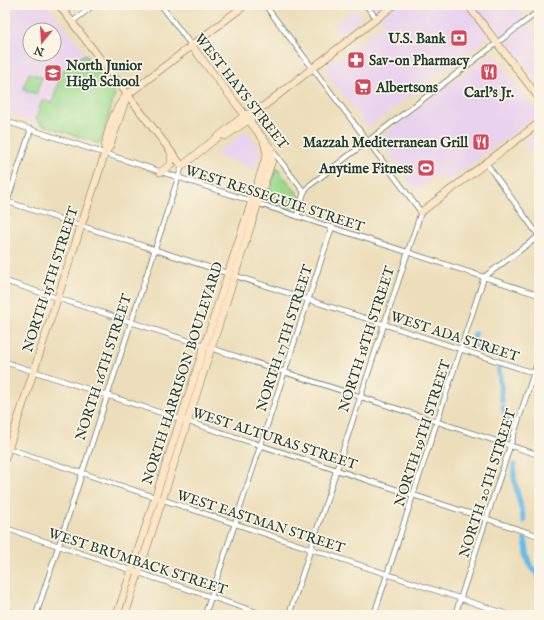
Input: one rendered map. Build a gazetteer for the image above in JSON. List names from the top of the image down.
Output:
{
  "streets": {
    "street": [
      "WEST HAYS STREET",
      "WEST RESSEGUIE STREET",
      "NORTH 15TH STREET",
      "WEST ADA STREET",
      "NORTH 17TH STREET",
      "NORTH 18TH STREET",
      "NORTH 16TH STREET",
      "NORTH HARRISON BOULEVARD",
      "NORTH 19TH STREET",
      "WEST ALTURAS STREET",
      "NORTH 20TH STREET",
      "WEST EASTMAN STREET",
      "WEST BRUMBACK STREET"
    ]
  },
  "crossings": [
    ["WEST HAYS STREET", "NORTH HARRISON BOULEVARD"],
    ["WEST RESSEGUIE STREET", "NORTH 15TH STREET"],
    ["WEST RESSEGUIE STREET", "NORTH 17TH STREET"],
    ["WEST RESSEGUIE STREET", "NORTH 18TH STREET"],
    ["WEST RESSEGUIE STREET", "NORTH 16TH STREET"],
    ["WEST RESSEGUIE STREET", "NORTH HARRISON BOULEVARD"],
    ["WEST RESSEGUIE STREET", "NORTH 19TH STREET"],
    ["NORTH 15TH STREET", "WEST ADA STREET"],
    ["NORTH 15TH STREET", "WEST ALTURAS STREET"],
    ["NORTH 15TH STREET", "WEST EASTMAN STREET"],
    ["WEST ADA STREET", "NORTH 17TH STREET"],
    ["WEST ADA STREET", "NORTH 18TH STREET"],
    ["WEST ADA STREET", "NORTH 16TH STREET"],
    ["WEST ADA STREET", "NORTH HARRISON BOULEVARD"],
    ["WEST ADA STREET", "NORTH 19TH STREET"],
    ["WEST ADA STREET", "NORTH 20TH STREET"],
    ["NORTH 17TH STREET", "WEST ALTURAS STREET"],
    ["NORTH 17TH STREET", "WEST EASTMAN STREET"],
    ["NORTH 17TH STREET", "WEST BRUMBACK STREET"],
    ["NORTH 18TH STREET", "WEST ALTURAS STREET"],
    ["NORTH 18TH STREET", "WEST EASTMAN STREET"],
    ["NORTH 16TH STREET", "WEST ALTURAS STREET"],
    ["NORTH 16TH STREET", "WEST EASTMAN STREET"],
    ["NORTH 16TH STREET", "WEST BRUMBACK STREET"],
    ["NORTH HARRISON BOULEVARD", "WEST ALTURAS STREET"],
    ["NORTH HARRISON BOULEVARD", "WEST EASTMAN STREET"],
    ["NORTH HARRISON BOULEVARD", "WEST BRUMBACK STREET"],
    ["NORTH 19TH STREET", "WEST ALTURAS STREET"],
    ["NORTH 19TH STREET", "WEST EASTMAN STREET"],
    ["WEST ALTURAS STREET", "NORTH 20TH STREET"],
    ["NORTH 20TH STREET", "WEST EASTMAN STREET"]
  ],
  "places": {
    "bank": ["U.S. Bank"],
    "pharmacy": ["Sav-on Pharmacy"],
    "restaurant": ["Carl's Jr.", "Mazzah Mediterranean Grill"],
    "school or university": ["North Junior High School"],
    "supermarket": ["Albertsons"],
    "sports": ["Anytime Fitness"]
  },
  "north": "bottom"
}
